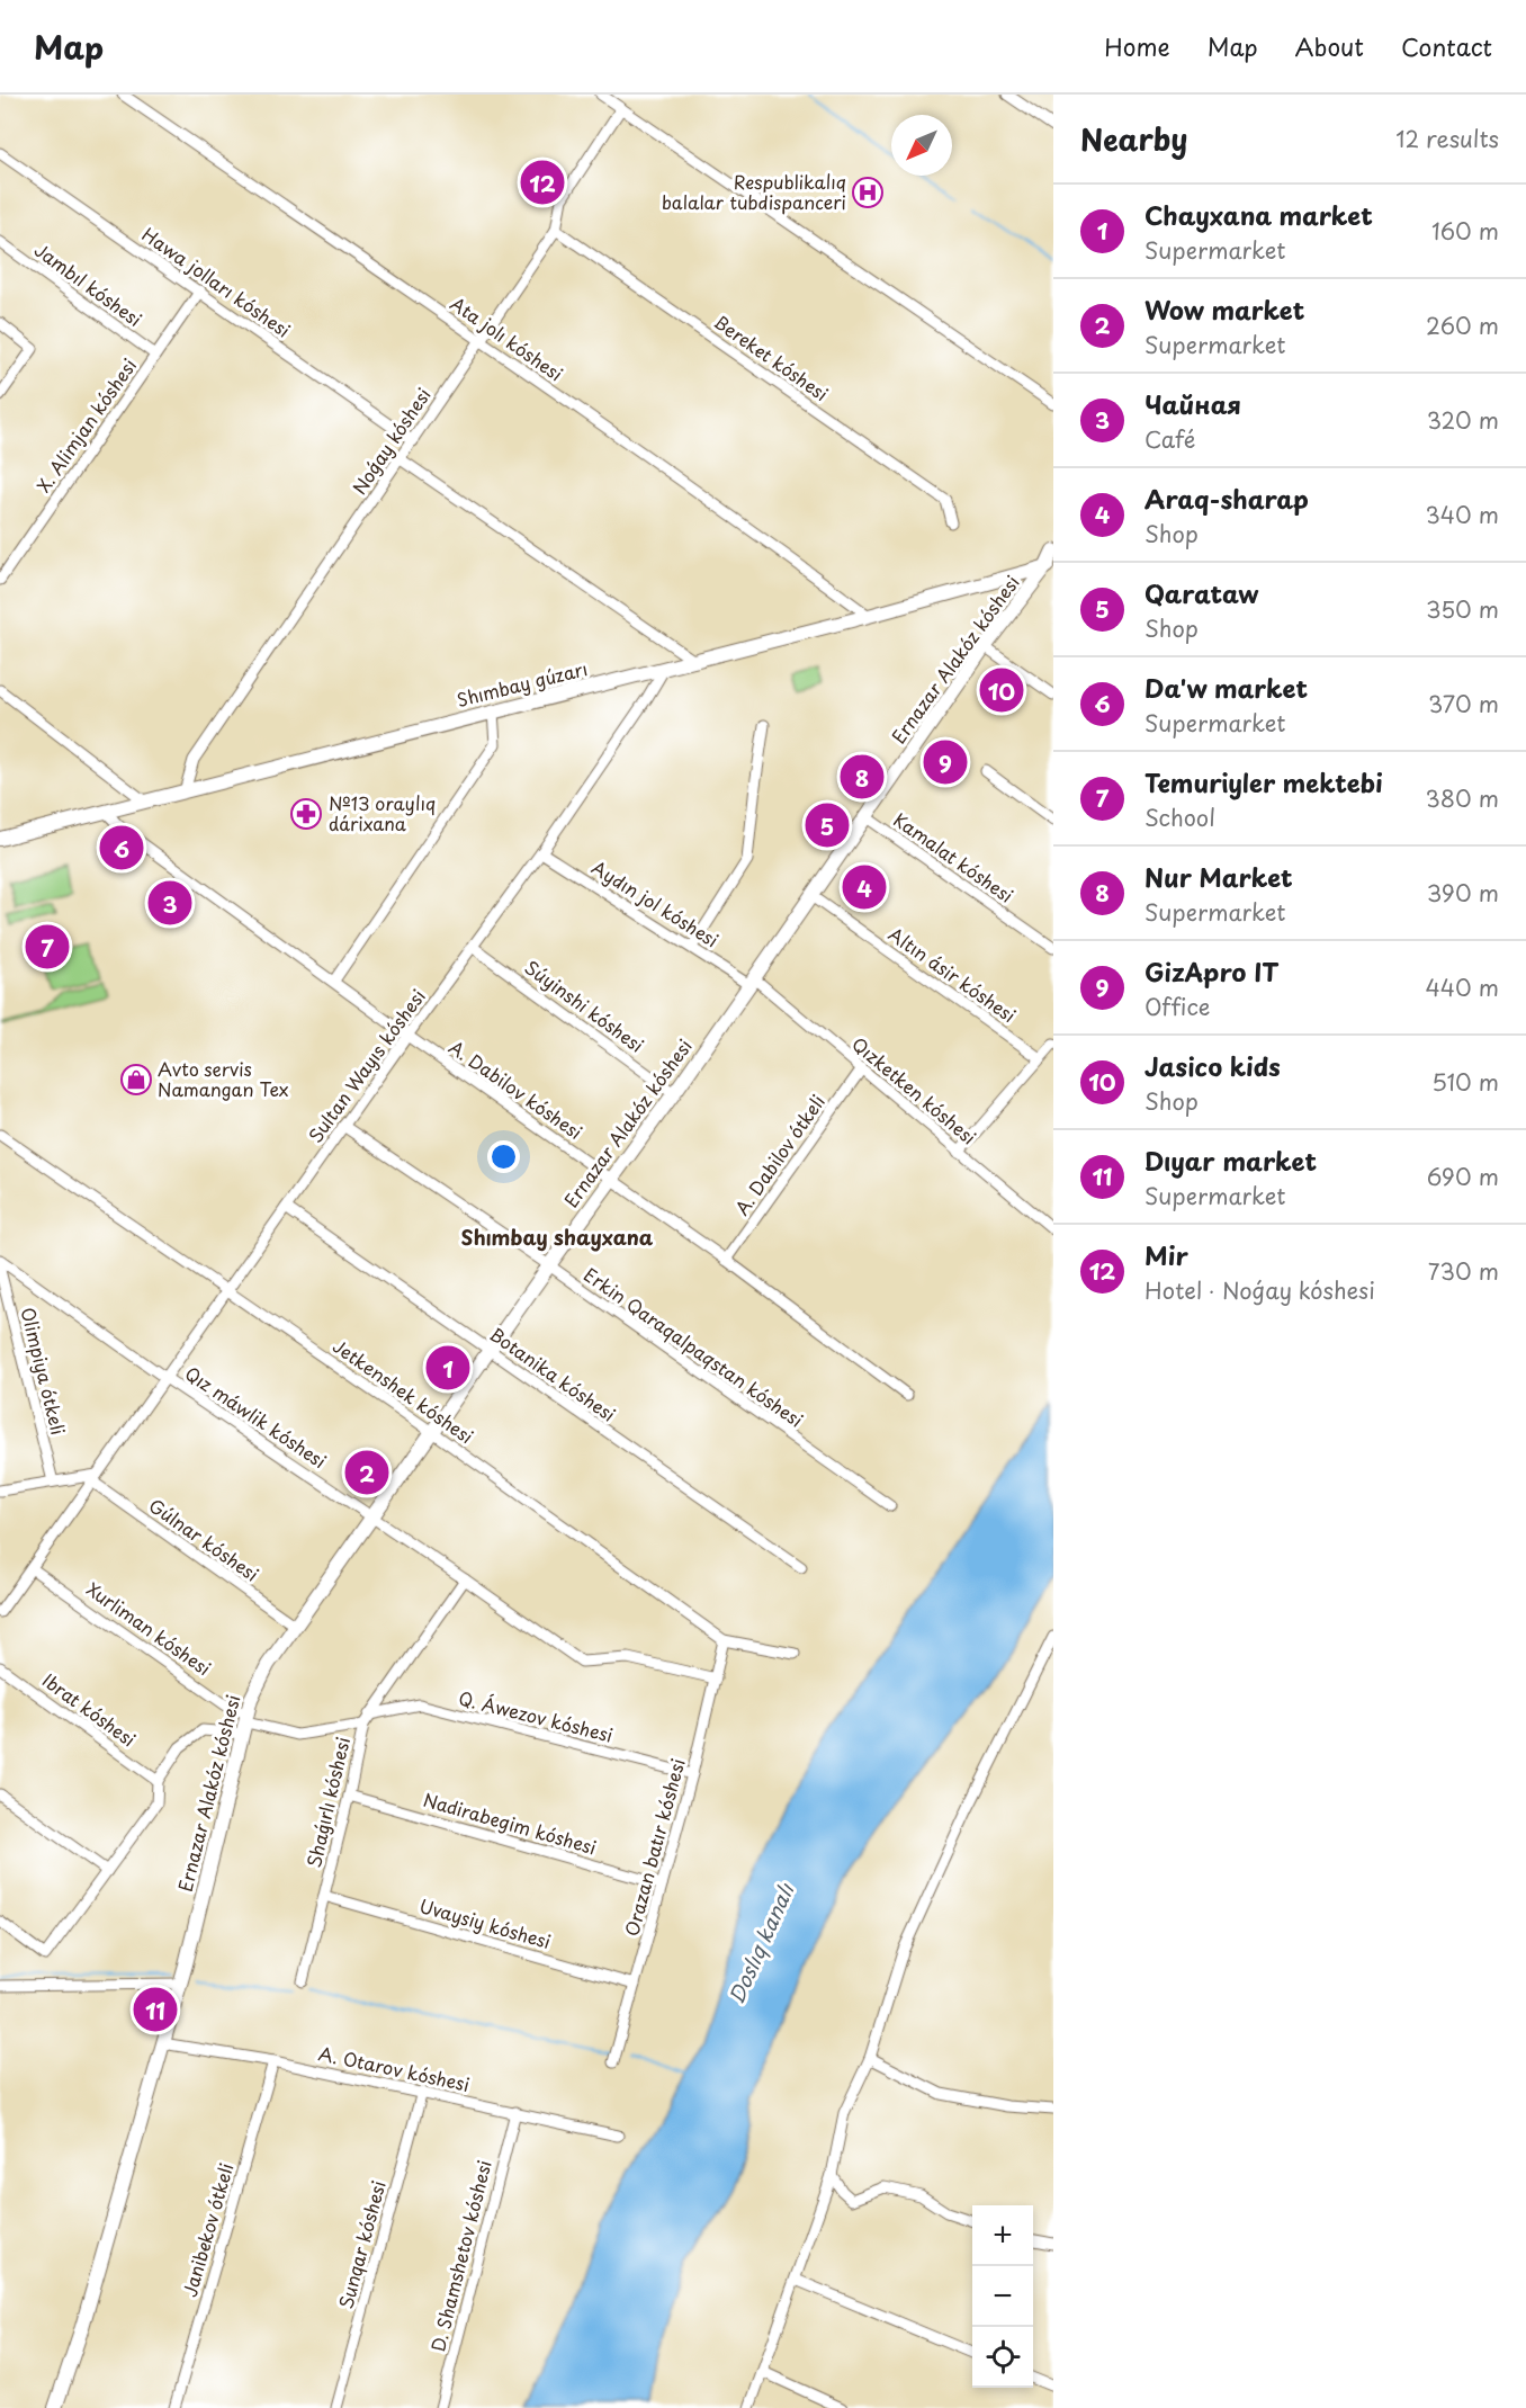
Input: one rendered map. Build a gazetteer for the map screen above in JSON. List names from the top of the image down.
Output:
{
  "streets": {
    "main road": ["Ernazar Alakóz kóshesi", "Shımbay gúzarı"],
    "street": [
      "Hawa jolları kóshesi",
      "Jambıl kóshesi",
      "Ata jolı kóshesi",
      "Bereket kóshesi",
      "X. Alimjan kóshesi",
      "Noǵay kóshesi",
      "Kamalat kóshesi",
      "Aydın jol kóshesi",
      "Altın ásir kóshesi",
      "Súyinshi kóshesi",
      "Sultan Wayıs kóshesi",
      "A. Dabilov kóshesi",
      "Qızketken kóshesi",
      "A. Dabilov ótkeli",
      "Erkin Qaraqalpaqstan kóshesi",
      "Olimpiya ótkeli",
      "Botanika kóshesi",
      "Jetkenshek kóshesi",
      "Qız máwlik kóshesi",
      "Gúlnar kóshesi",
      "Xurliman kóshesi",
      "Ibrat kóshesi",
      "Q. Áwezov kóshesi",
      "Shaǵırlı kóshesi",
      "Nadirabegim kóshesi",
      "Orazan batır kóshesi",
      "Uvaysiy kóshesi",
      "A. Otarov kóshesi",
      "Janibekov ótkeli",
      "Sunqar kóshesi",
      "D. Shamshetov kóshesi"
    ]
  },
  "crossings": [
    ["Hawa jolları kóshesi", "X. Alimjan kóshesi"],
    ["Hawa jolları kóshesi", "Noǵay kóshesi"],
    ["Jambıl kóshesi", "X. Alimjan kóshesi"],
    ["Ata jolı kóshesi", "Noǵay kóshesi"],
    ["Ata jolı kóshesi", "Shımbay gúzarı"],
    ["Bereket kóshesi", "Noǵay kóshesi"],
    ["Noǵay kóshesi", "Shımbay gúzarı"],
    ["Ernazar Alakóz kóshesi", "Shımbay gúzarı"],
    ["Ernazar Alakóz kóshesi", "Kamalat kóshesi"],
    ["Ernazar Alakóz kóshesi", "Aydın jol kóshesi"],
    ["Ernazar Alakóz kóshesi", "Altın ásir kóshesi"],
    ["Ernazar Alakóz kóshesi", "Súyinshi kóshesi"],
    ["Ernazar Alakóz kóshesi", "A. Dabilov kóshesi"],
    ["Ernazar Alakóz kóshesi", "Qızketken kóshesi"],
    ["Ernazar Alakóz kóshesi", "Erkin Qaraqalpaqstan kóshesi"],
    ["Ernazar Alakóz kóshesi", "Botanika kóshesi"],
    ["Ernazar Alakóz kóshesi", "Jetkenshek kóshesi"],
    ["Ernazar Alakóz kóshesi", "Qız máwlik kóshesi"],
    ["Ernazar Alakóz kóshesi", "Gúlnar kóshesi"],
    ["Ernazar Alakóz kóshesi", "Xurliman kóshesi"],
    ["Ernazar Alakóz kóshesi", "Q. Áwezov kóshesi"],
    ["Ernazar Alakóz kóshesi", "A. Otarov kóshesi"],
    ["Shımbay gúzarı", "Sultan Wayıs kóshesi"],
    ["Shımbay gúzarı", "A. Dabilov kóshesi"],
    ["Aydın jol kóshesi", "Sultan Wayıs kóshesi"],
    ["Aydın jol kóshesi", "Qızketken kóshesi"],
    ["Súyinshi kóshesi", "Sultan Wayıs kóshesi"],
    ["Sultan Wayıs kóshesi", "A. Dabilov kóshesi"],
    ["Sultan Wayıs kóshesi", "Erkin Qaraqalpaqstan kóshesi"],
    ["Sultan Wayıs kóshesi", "Botanika kóshesi"],
    ["Sultan Wayıs kóshesi", "Jetkenshek kóshesi"],
    ["Sultan Wayıs kóshesi", "Qız máwlik kóshesi"],
    ["Sultan Wayıs kóshesi", "Gúlnar kóshesi"],
    ["Sultan Wayıs kóshesi", "Xurliman kóshesi"],
    ["A. Dabilov kóshesi", "A. Dabilov ótkeli"],
    ["Qızketken kóshesi", "A. Dabilov ótkeli"],
    ["Jetkenshek kóshesi", "Orazan batır kóshesi"],
    ["Qız máwlik kóshesi", "Shaǵırlı kóshesi"],
    ["Qız máwlik kóshesi", "Orazan batır kóshesi"],
    ["Xurliman kóshesi", "Q. Áwezov kóshesi"],
    ["Q. Áwezov kóshesi", "Shaǵırlı kóshesi"],
    ["Q. Áwezov kóshesi", "Orazan batır kóshesi"],
    ["Shaǵırlı kóshesi", "Nadirabegim kóshesi"],
    ["Shaǵırlı kóshesi", "Uvaysiy kóshesi"],
    ["Nadirabegim kóshesi", "Orazan batır kóshesi"],
    ["Orazan batır kóshesi", "Uvaysiy kóshesi"],
    ["A. Otarov kóshesi", "Janibekov ótkeli"],
    ["A. Otarov kóshesi", "Sunqar kóshesi"],
    ["A. Otarov kóshesi", "D. Shamshetov kóshesi"]
  ],
  "districts": ["Shımbay shayxana"],
  "water": ["Doslıq kanalı"],
  "places": {
    "hospital": ["Respublikalıq balalar tubdispanceri"],
    "pharmacy": ["№13 oraylıq dárixana"],
    "shop": ["Avto servis Namangan Tex"]
  },
  "north": "bottom left",
  "page": {
    "header": "Map",
    "nav": [
      "Home",
      "Map",
      "About",
      "Contact"
    ],
    "heading": ["Nearby", "12 results"],
    "pins": [
      "12",
      "10",
      "9",
      "8",
      "5",
      "6",
      "4",
      "3",
      "7",
      "1",
      "2",
      "11"
    ],
    "list": [
      {
        "mark": "1",
        "name": "Chayxana market",
        "note": "Supermarket",
        "value": "160 m"
      },
      {
        "mark": "2",
        "name": "Wow market",
        "note": "Supermarket",
        "value": "260 m"
      },
      {
        "mark": "3",
        "name": "Чайная",
        "note": "Café",
        "value": "320 m"
      },
      {
        "mark": "4",
        "name": "Araq-sharap",
        "note": "Shop",
        "value": "340 m"
      },
      {
        "mark": "5",
        "name": "Qarataw",
        "note": "Shop",
        "value": "350 m"
      },
      {
        "mark": "6",
        "name": "Da'w market",
        "note": "Supermarket",
        "value": "370 m"
      },
      {
        "mark": "7",
        "name": "Temuriyler mektebi",
        "note": "School",
        "value": "380 m"
      },
      {
        "mark": "8",
        "name": "Nur Market",
        "note": "Supermarket",
        "value": "390 m"
      },
      {
        "mark": "9",
        "name": "GizApro IT",
        "note": "Office",
        "value": "440 m"
      },
      {
        "mark": "10",
        "name": "Jasico kids",
        "note": "Shop",
        "value": "510 m"
      },
      {
        "mark": "11",
        "name": "Dıyar market",
        "note": "Supermarket",
        "value": "690 m"
      },
      {
        "mark": "12",
        "name": "Mir",
        "note": "Hotel · Noǵay kóshesi",
        "value": "730 m"
      }
    ],
    "map_buttons": ["+", "−"]
  }
}
